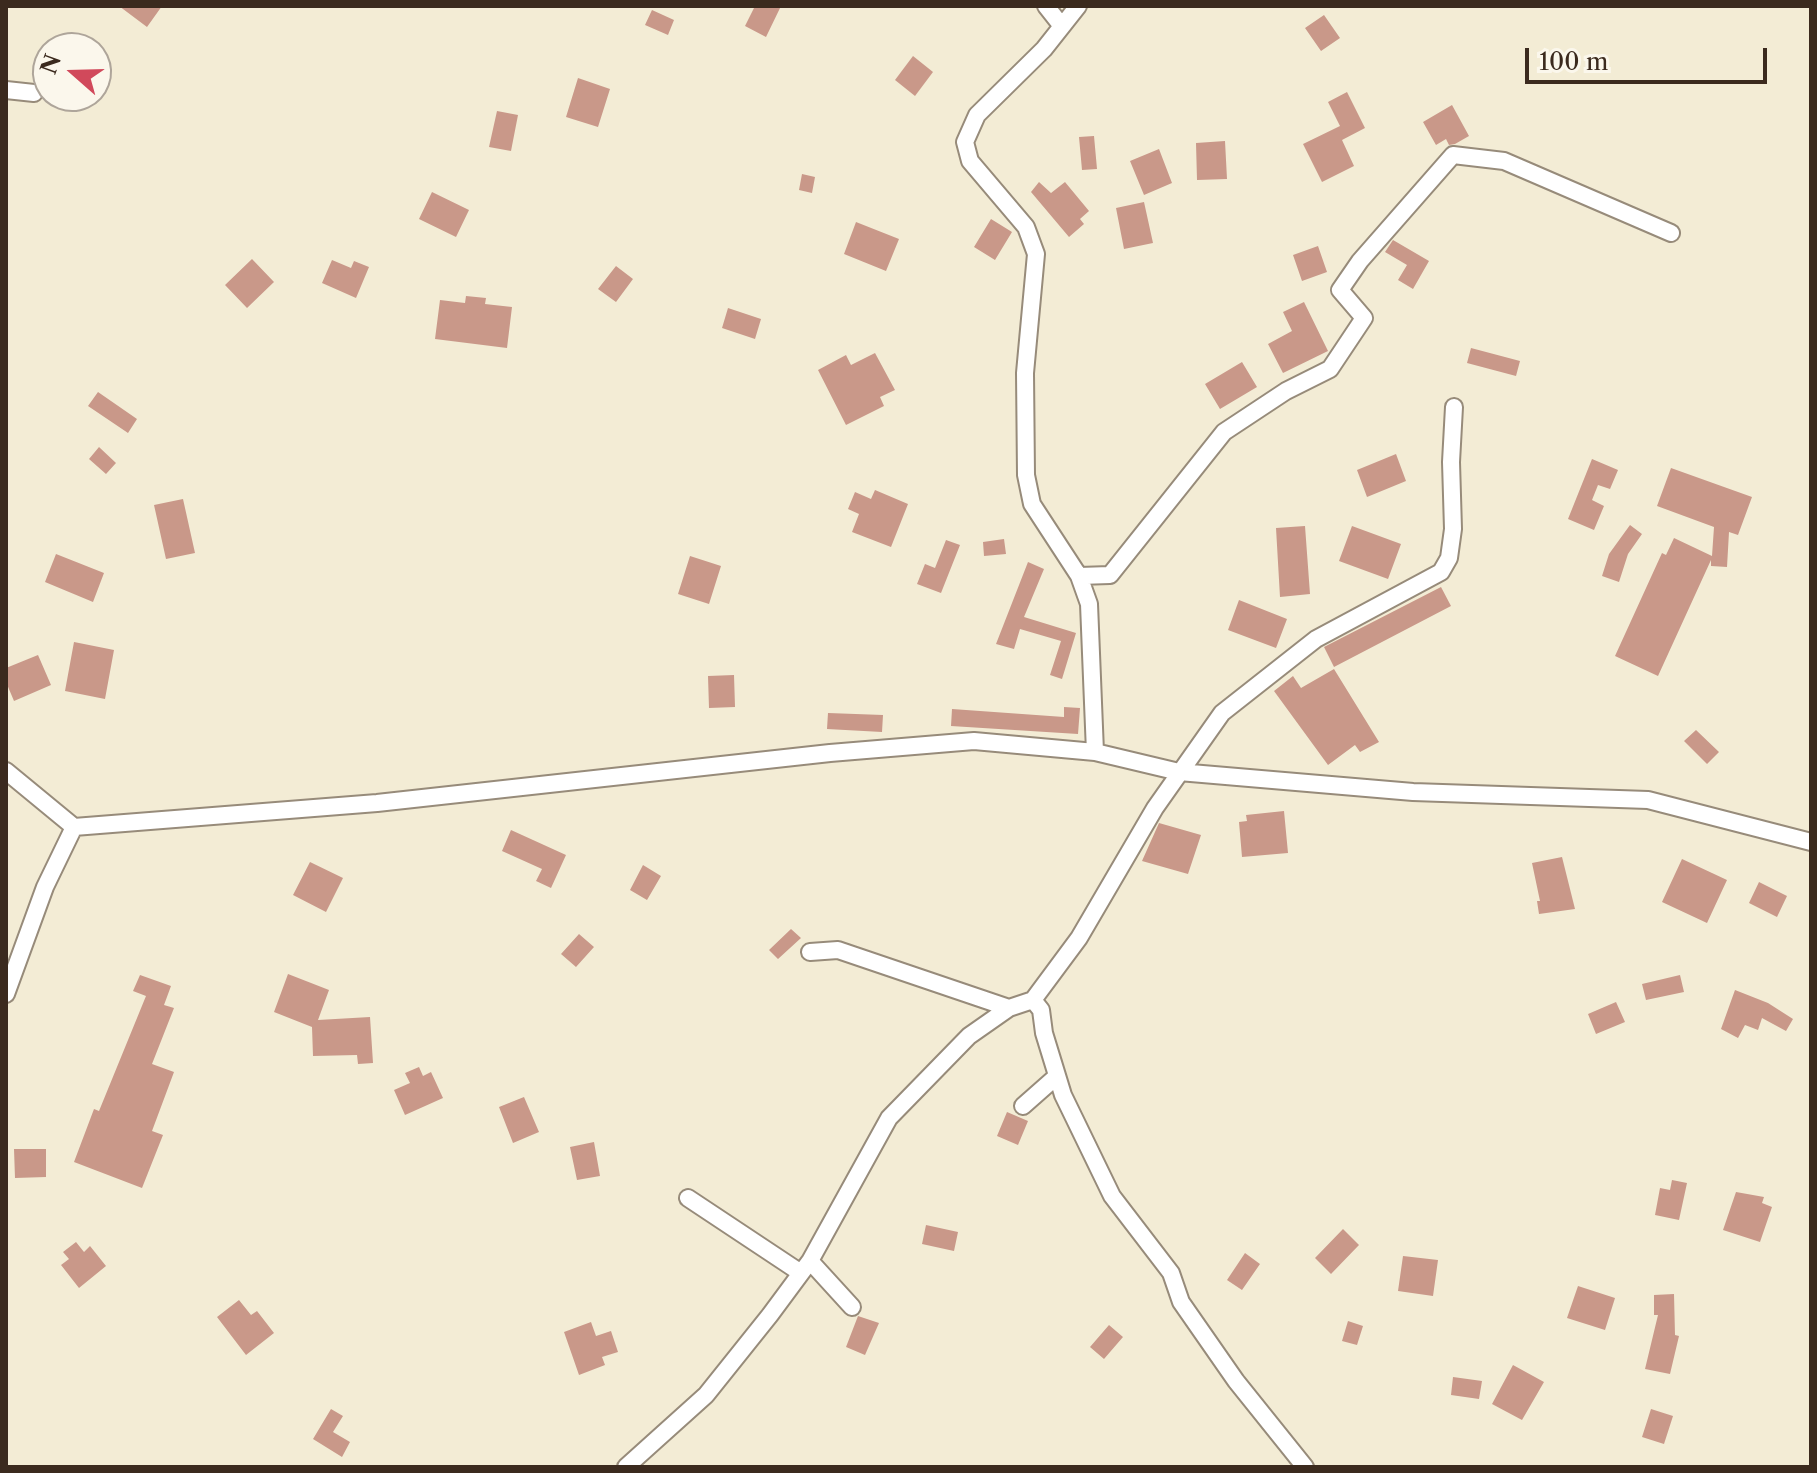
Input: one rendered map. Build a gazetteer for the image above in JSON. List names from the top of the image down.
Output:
{
  "scale_bar": "100 m",
  "north": "left"
}
